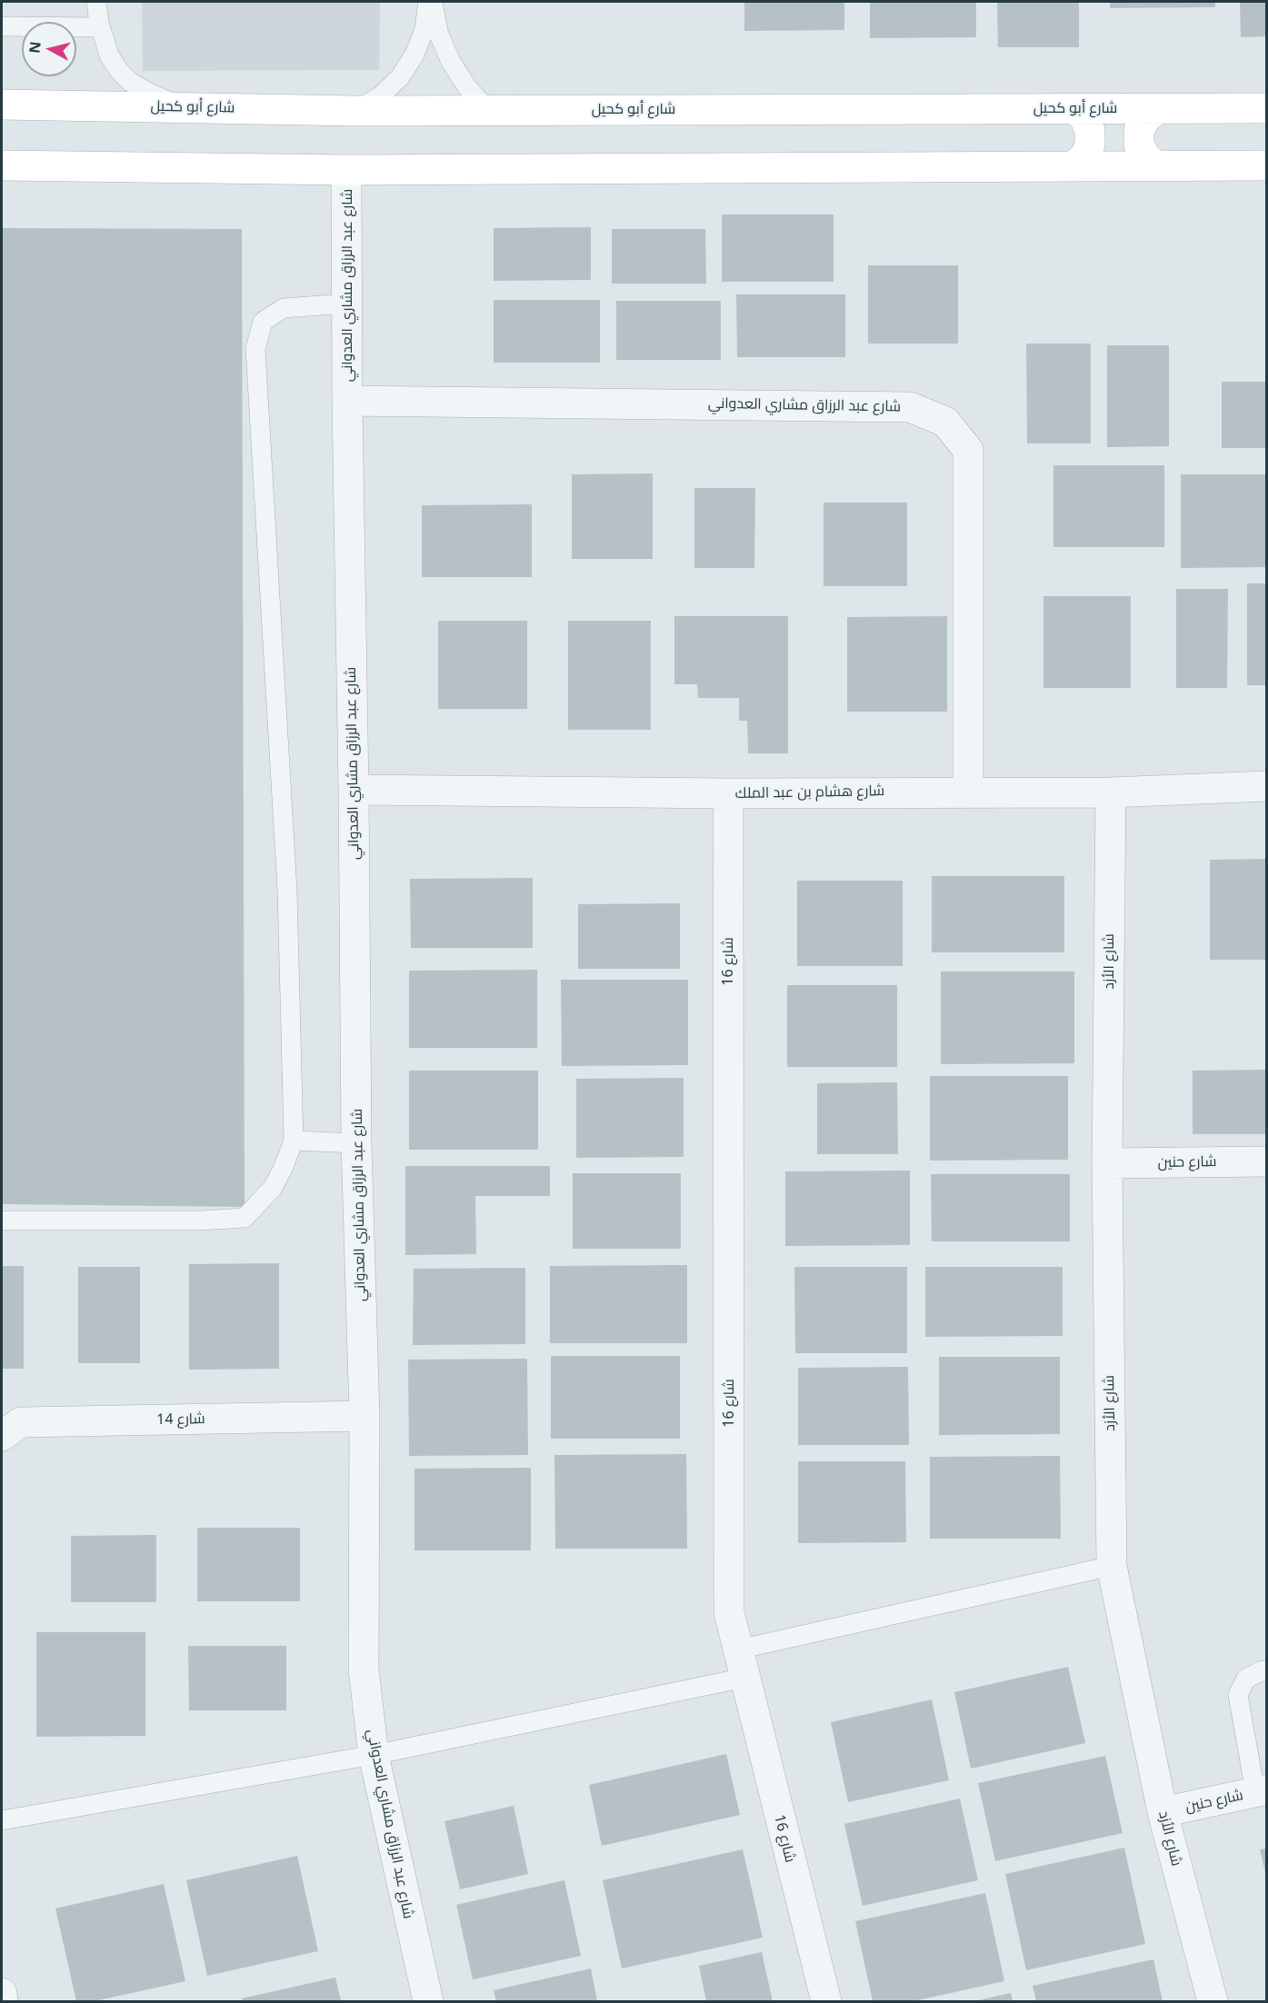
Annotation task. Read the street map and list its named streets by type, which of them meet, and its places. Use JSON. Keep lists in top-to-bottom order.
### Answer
{
  "streets": {
    "street": [
      "شارع أبو كحيل",
      "شارع عبد الرزاق مشاري العدواني",
      "شارع هشام بن عبد الملك",
      "شارع 16",
      "شارع الأزد",
      "شارع حنين",
      "شارع 14"
    ]
  },
  "crossings": [
    ["شارع عبد الرزاق مشاري العدواني", "شارع هشام بن عبد الملك"],
    ["شارع عبد الرزاق مشاري العدواني", "شارع 14"],
    ["شارع هشام بن عبد الملك", "شارع 16"],
    ["شارع هشام بن عبد الملك", "شارع الأزد"],
    ["شارع الأزد", "شارع حنين"]
  ],
  "north": "left"
}
